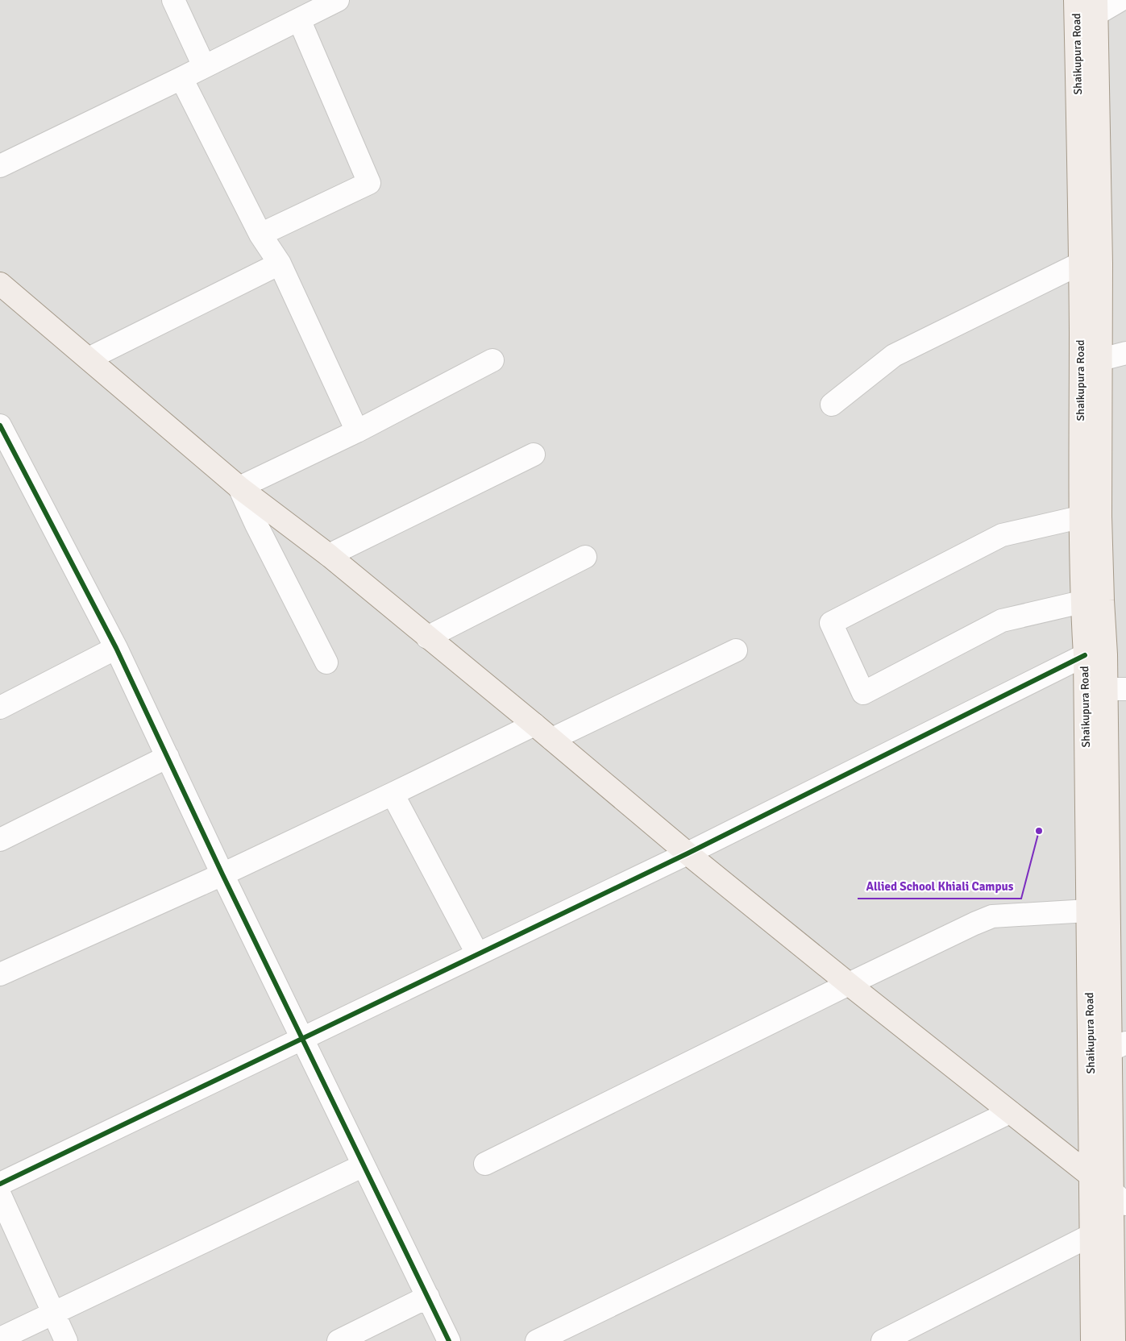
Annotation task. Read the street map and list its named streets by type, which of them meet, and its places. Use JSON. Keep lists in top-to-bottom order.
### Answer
{
  "streets": {
    "main road": ["Shaikupura Road"]
  },
  "places": ["Allied School Khiali Campus"]
}
